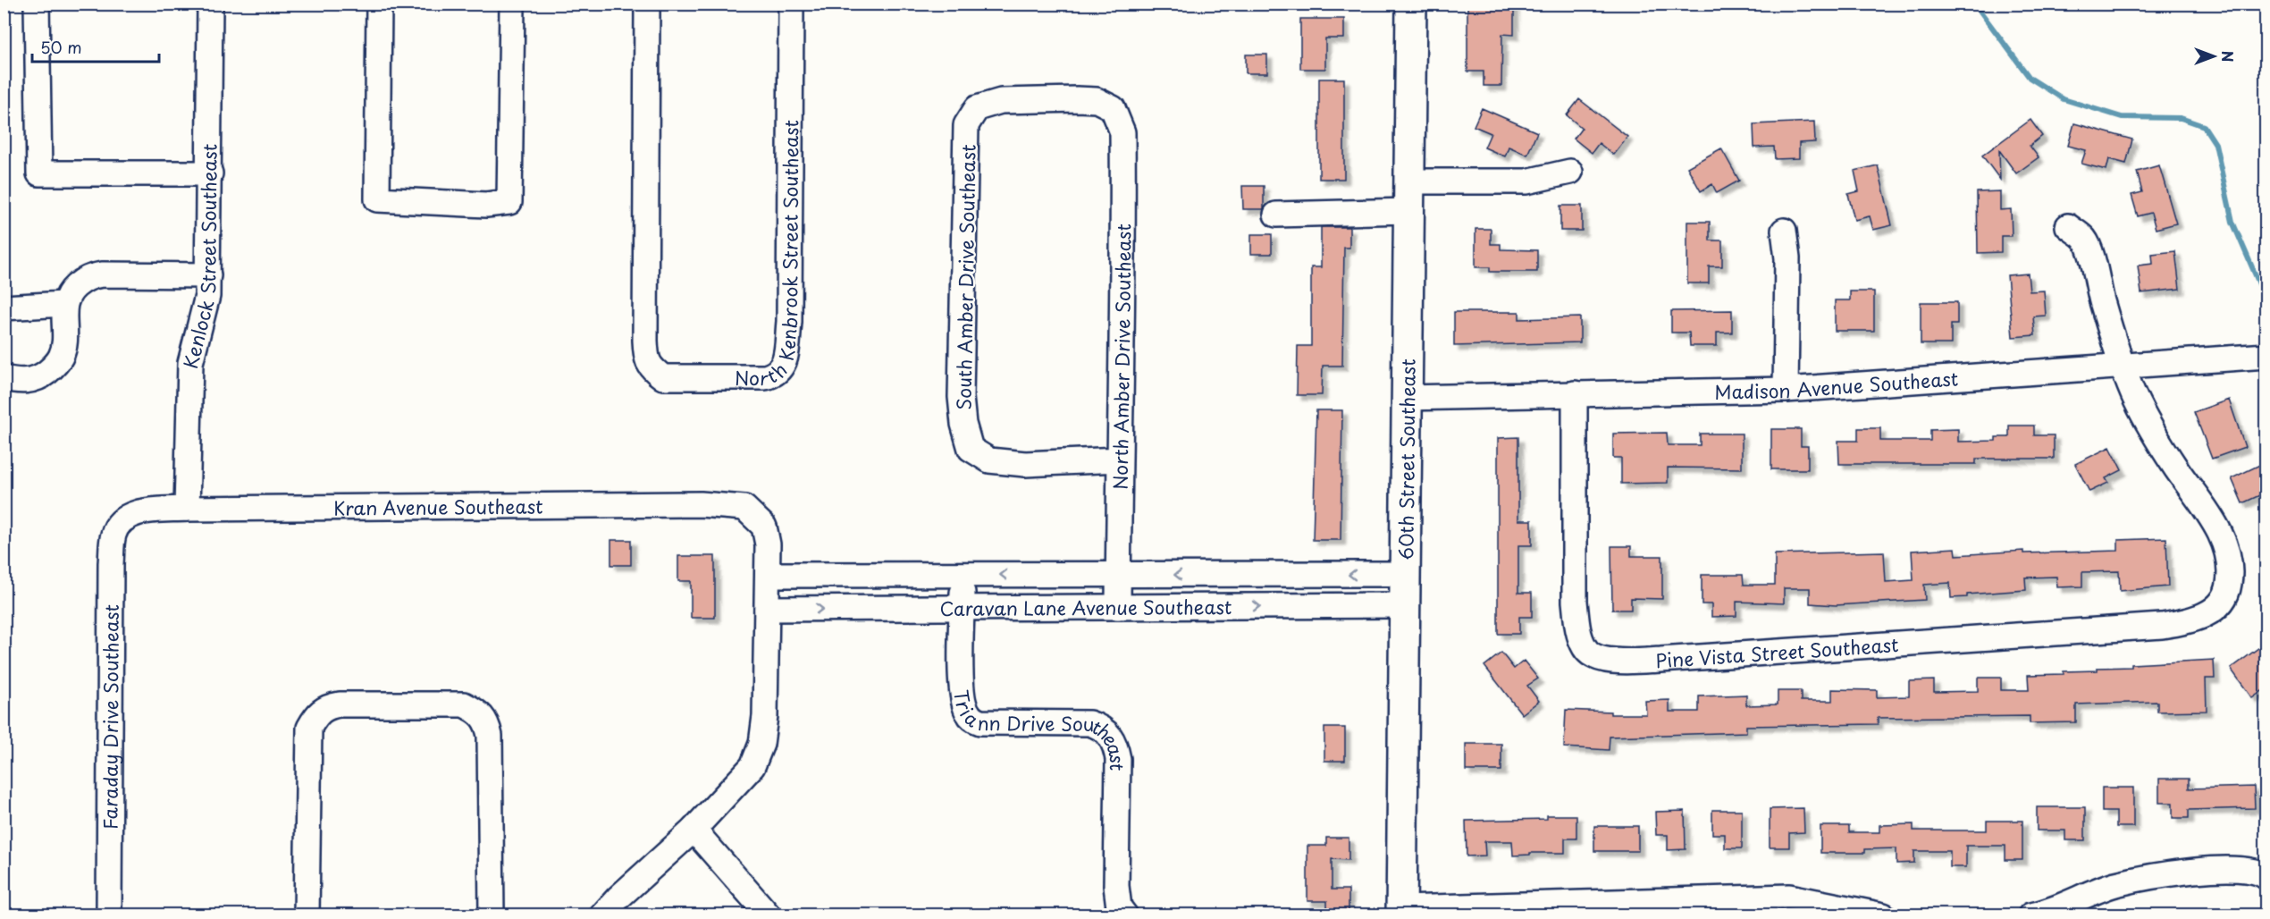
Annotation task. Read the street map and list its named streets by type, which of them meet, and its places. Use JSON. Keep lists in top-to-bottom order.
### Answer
{
  "streets": {
    "main road": ["60th Street Southeast"],
    "street": [
      "North Kenbrook Street Southeast",
      "Kenlock Street Southeast",
      "South Amber Drive Southeast",
      "North Amber Drive Southeast",
      "Madison Avenue Southeast",
      "Kran Avenue Southeast",
      "Caravan Lane Avenue Southeast",
      "Pine Vista Street Southeast",
      "Faraday Drive Southeast",
      "Triann Drive Southeast"
    ]
  },
  "crossings": [
    ["Kenlock Street Southeast", "Kran Avenue Southeast"],
    ["South Amber Drive Southeast", "North Amber Drive Southeast"],
    ["North Amber Drive Southeast", "Caravan Lane Avenue Southeast"],
    ["Madison Avenue Southeast", "60th Street Southeast"],
    ["Madison Avenue Southeast", "Pine Vista Street Southeast"],
    ["60th Street Southeast", "Caravan Lane Avenue Southeast"],
    ["Kran Avenue Southeast", "Caravan Lane Avenue Southeast"],
    ["Kran Avenue Southeast", "Faraday Drive Southeast"],
    ["Caravan Lane Avenue Southeast", "Triann Drive Southeast"]
  ],
  "scale_bar": "50 m",
  "north": "right"
}
